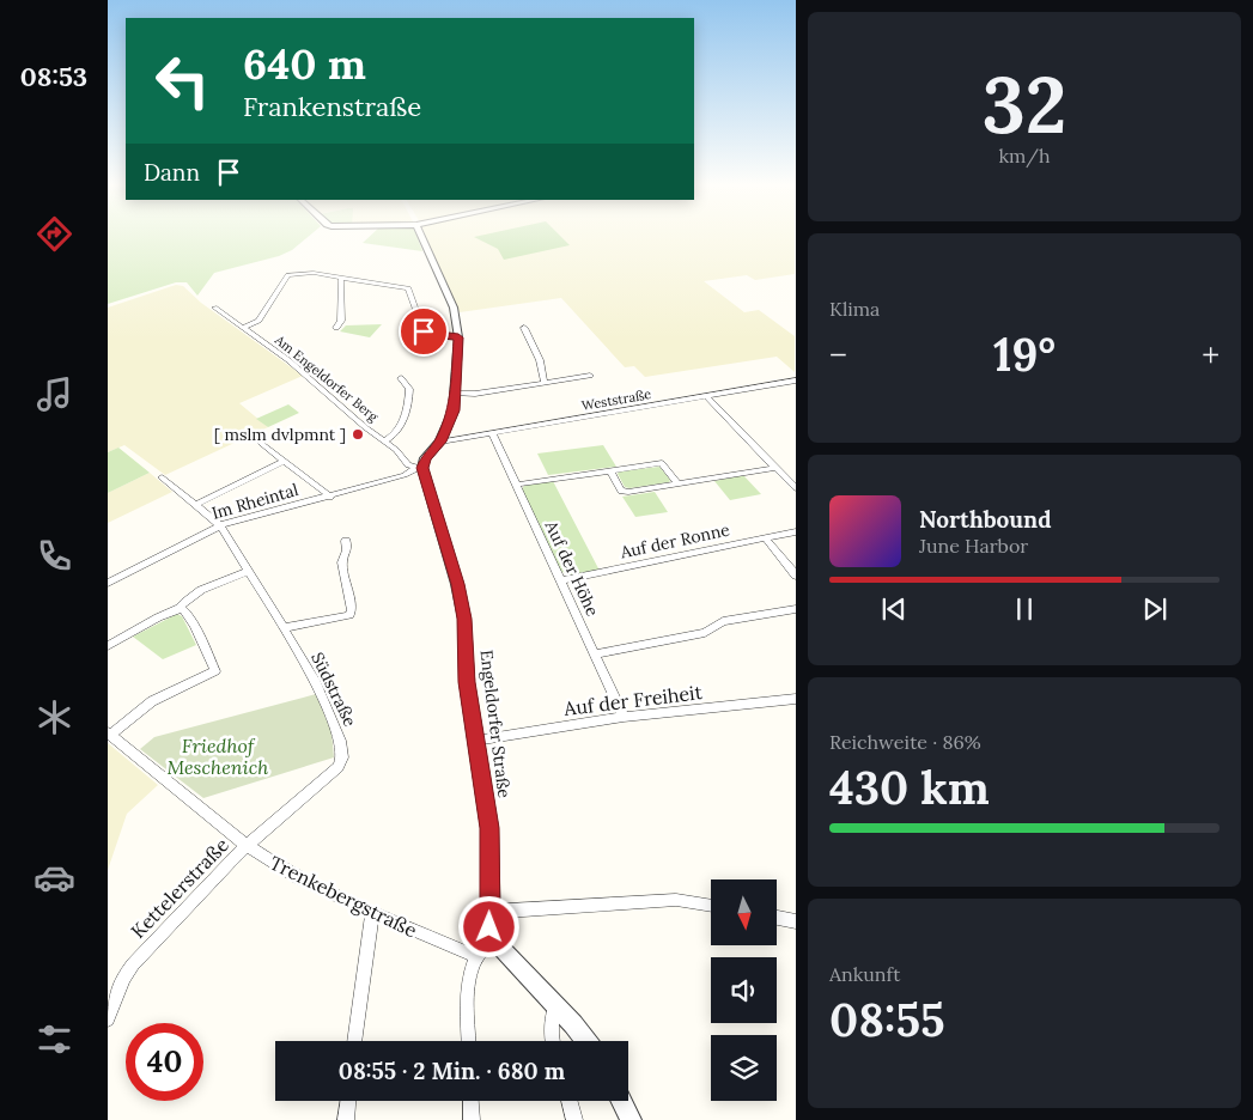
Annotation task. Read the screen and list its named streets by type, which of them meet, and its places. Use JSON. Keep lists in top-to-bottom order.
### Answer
{
  "streets": {
    "street": [
      "Am Engeldorfer Berg",
      "Weststraße",
      "Im Rheintal",
      "Auf der Ronne",
      "Auf der Höhe",
      "Südstraße",
      "Auf der Freiheit",
      "Engeldorfer Straße",
      "Kettelerstraße",
      "Trenkebergstraße"
    ]
  },
  "crossings": [
    ["Am Engeldorfer Berg", "Im Rheintal"],
    ["Am Engeldorfer Berg", "Engeldorfer Straße"],
    ["Weststraße", "Auf der Höhe"],
    ["Im Rheintal", "Südstraße"],
    ["Im Rheintal", "Engeldorfer Straße"],
    ["Auf der Ronne", "Auf der Höhe"],
    ["Auf der Höhe", "Auf der Freiheit"],
    ["Südstraße", "Kettelerstraße"],
    ["Südstraße", "Trenkebergstraße"],
    ["Auf der Freiheit", "Engeldorfer Straße"],
    ["Kettelerstraße", "Trenkebergstraße"]
  ],
  "parks": ["Friedhof Meschenich"],
  "places": ["[ mslm dvlpmnt ]"],
  "north": "bottom",
  "page": {
    "tabs": "08:53",
    "tile": [
      ["32", "km/h"],
      "Klima",
      ["Reichweite · 86%", "430 km"],
      ["Ankunft", "08:55"]
    ],
    "turn": ["640 m", "Frankenstraße"],
    "then": "Dann",
    "heat": ["−", "19°", "+"],
    "song": ["Northbound", "June Harbor"],
    "limit": "40",
    "trip": "08:55 · 2 Min. · 680 m"
  }
}
